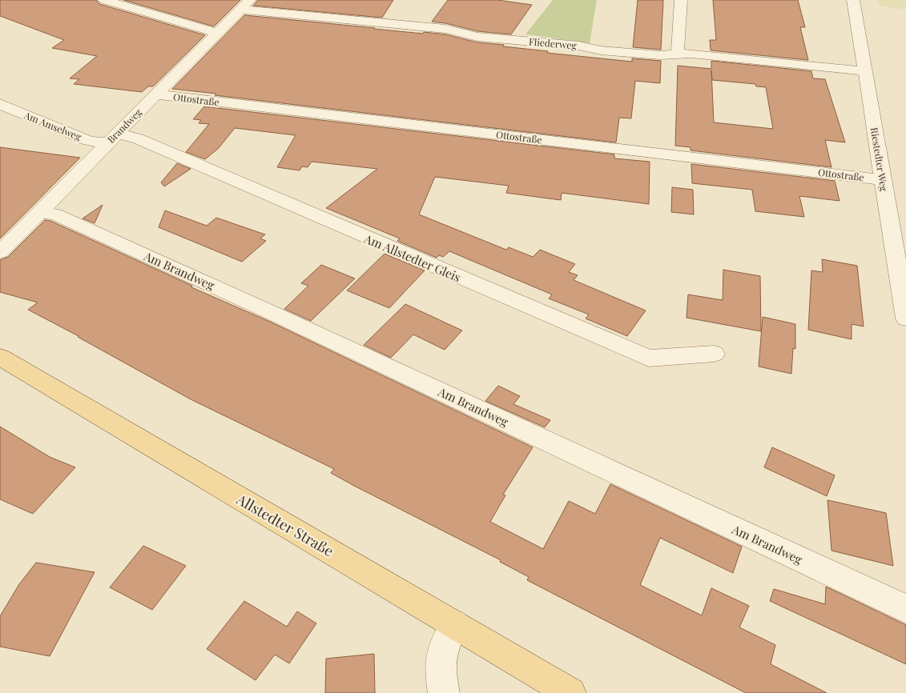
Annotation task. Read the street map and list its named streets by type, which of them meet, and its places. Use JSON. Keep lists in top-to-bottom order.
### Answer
{
  "streets": {
    "main road": ["Allstedter Straße"],
    "street": [
      "Fliederweg",
      "Ottostraße",
      "Am Amselweg",
      "Brandweg",
      "Riestedter Weg",
      "Am Allstedter Gleis",
      "Am Brandweg"
    ]
  },
  "crossings": [
    ["Fliederweg", "Brandweg"],
    ["Fliederweg", "Riestedter Weg"],
    ["Ottostraße", "Brandweg"],
    ["Ottostraße", "Riestedter Weg"],
    ["Am Amselweg", "Brandweg"],
    ["Am Amselweg", "Am Allstedter Gleis"],
    ["Brandweg", "Am Allstedter Gleis"],
    ["Brandweg", "Am Brandweg"]
  ]
}
